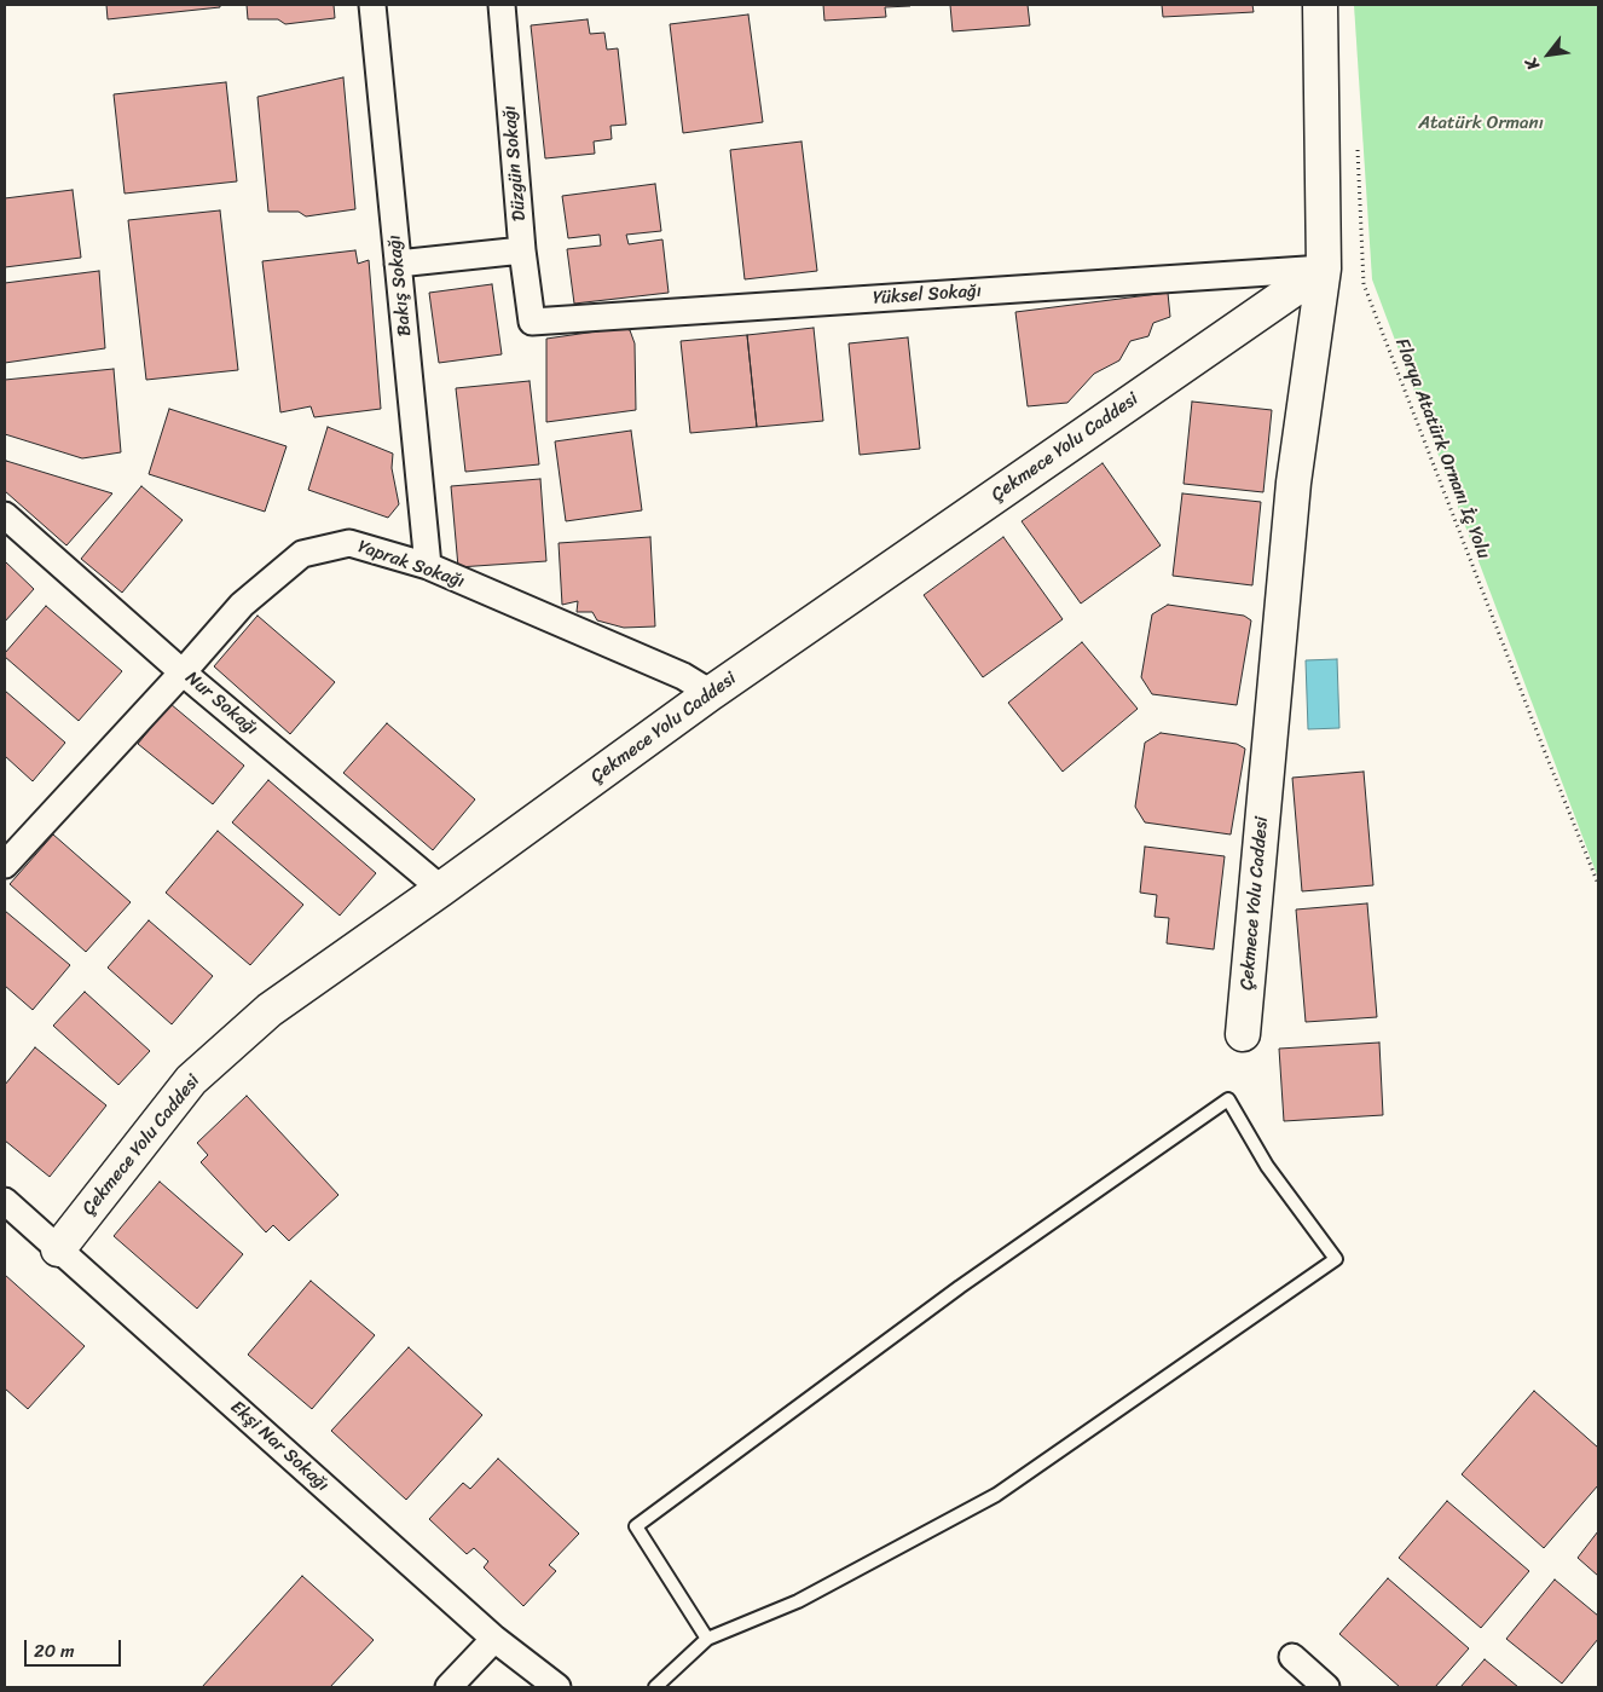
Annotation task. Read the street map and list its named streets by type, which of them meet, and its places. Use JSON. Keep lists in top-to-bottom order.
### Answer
{
  "streets": {
    "main road": ["Çekmece Yolu Caddesi"],
    "street": [
      "Düzgün Sokağı",
      "Bakış Sokağı",
      "Yüksel Sokağı",
      "Yaprak Sokağı",
      "Nur Sokağı",
      "Ekşi Nar Sokağı"
    ],
    "path": ["Florya Atatürk Ornanı İç Yolu"]
  },
  "crossings": [
    ["Düzgün Sokağı", "Yüksel Sokağı"],
    ["Bakış Sokağı", "Yaprak Sokağı"],
    ["Yüksel Sokağı", "Çekmece Yolu Caddesi"],
    ["Çekmece Yolu Caddesi", "Yaprak Sokağı"],
    ["Çekmece Yolu Caddesi", "Nur Sokağı"],
    ["Çekmece Yolu Caddesi", "Ekşi Nar Sokağı"],
    ["Yaprak Sokağı", "Nur Sokağı"]
  ],
  "parks": ["Atatürk Ormanı"],
  "scale_bar": "20 m",
  "north": "bottom left"
}
